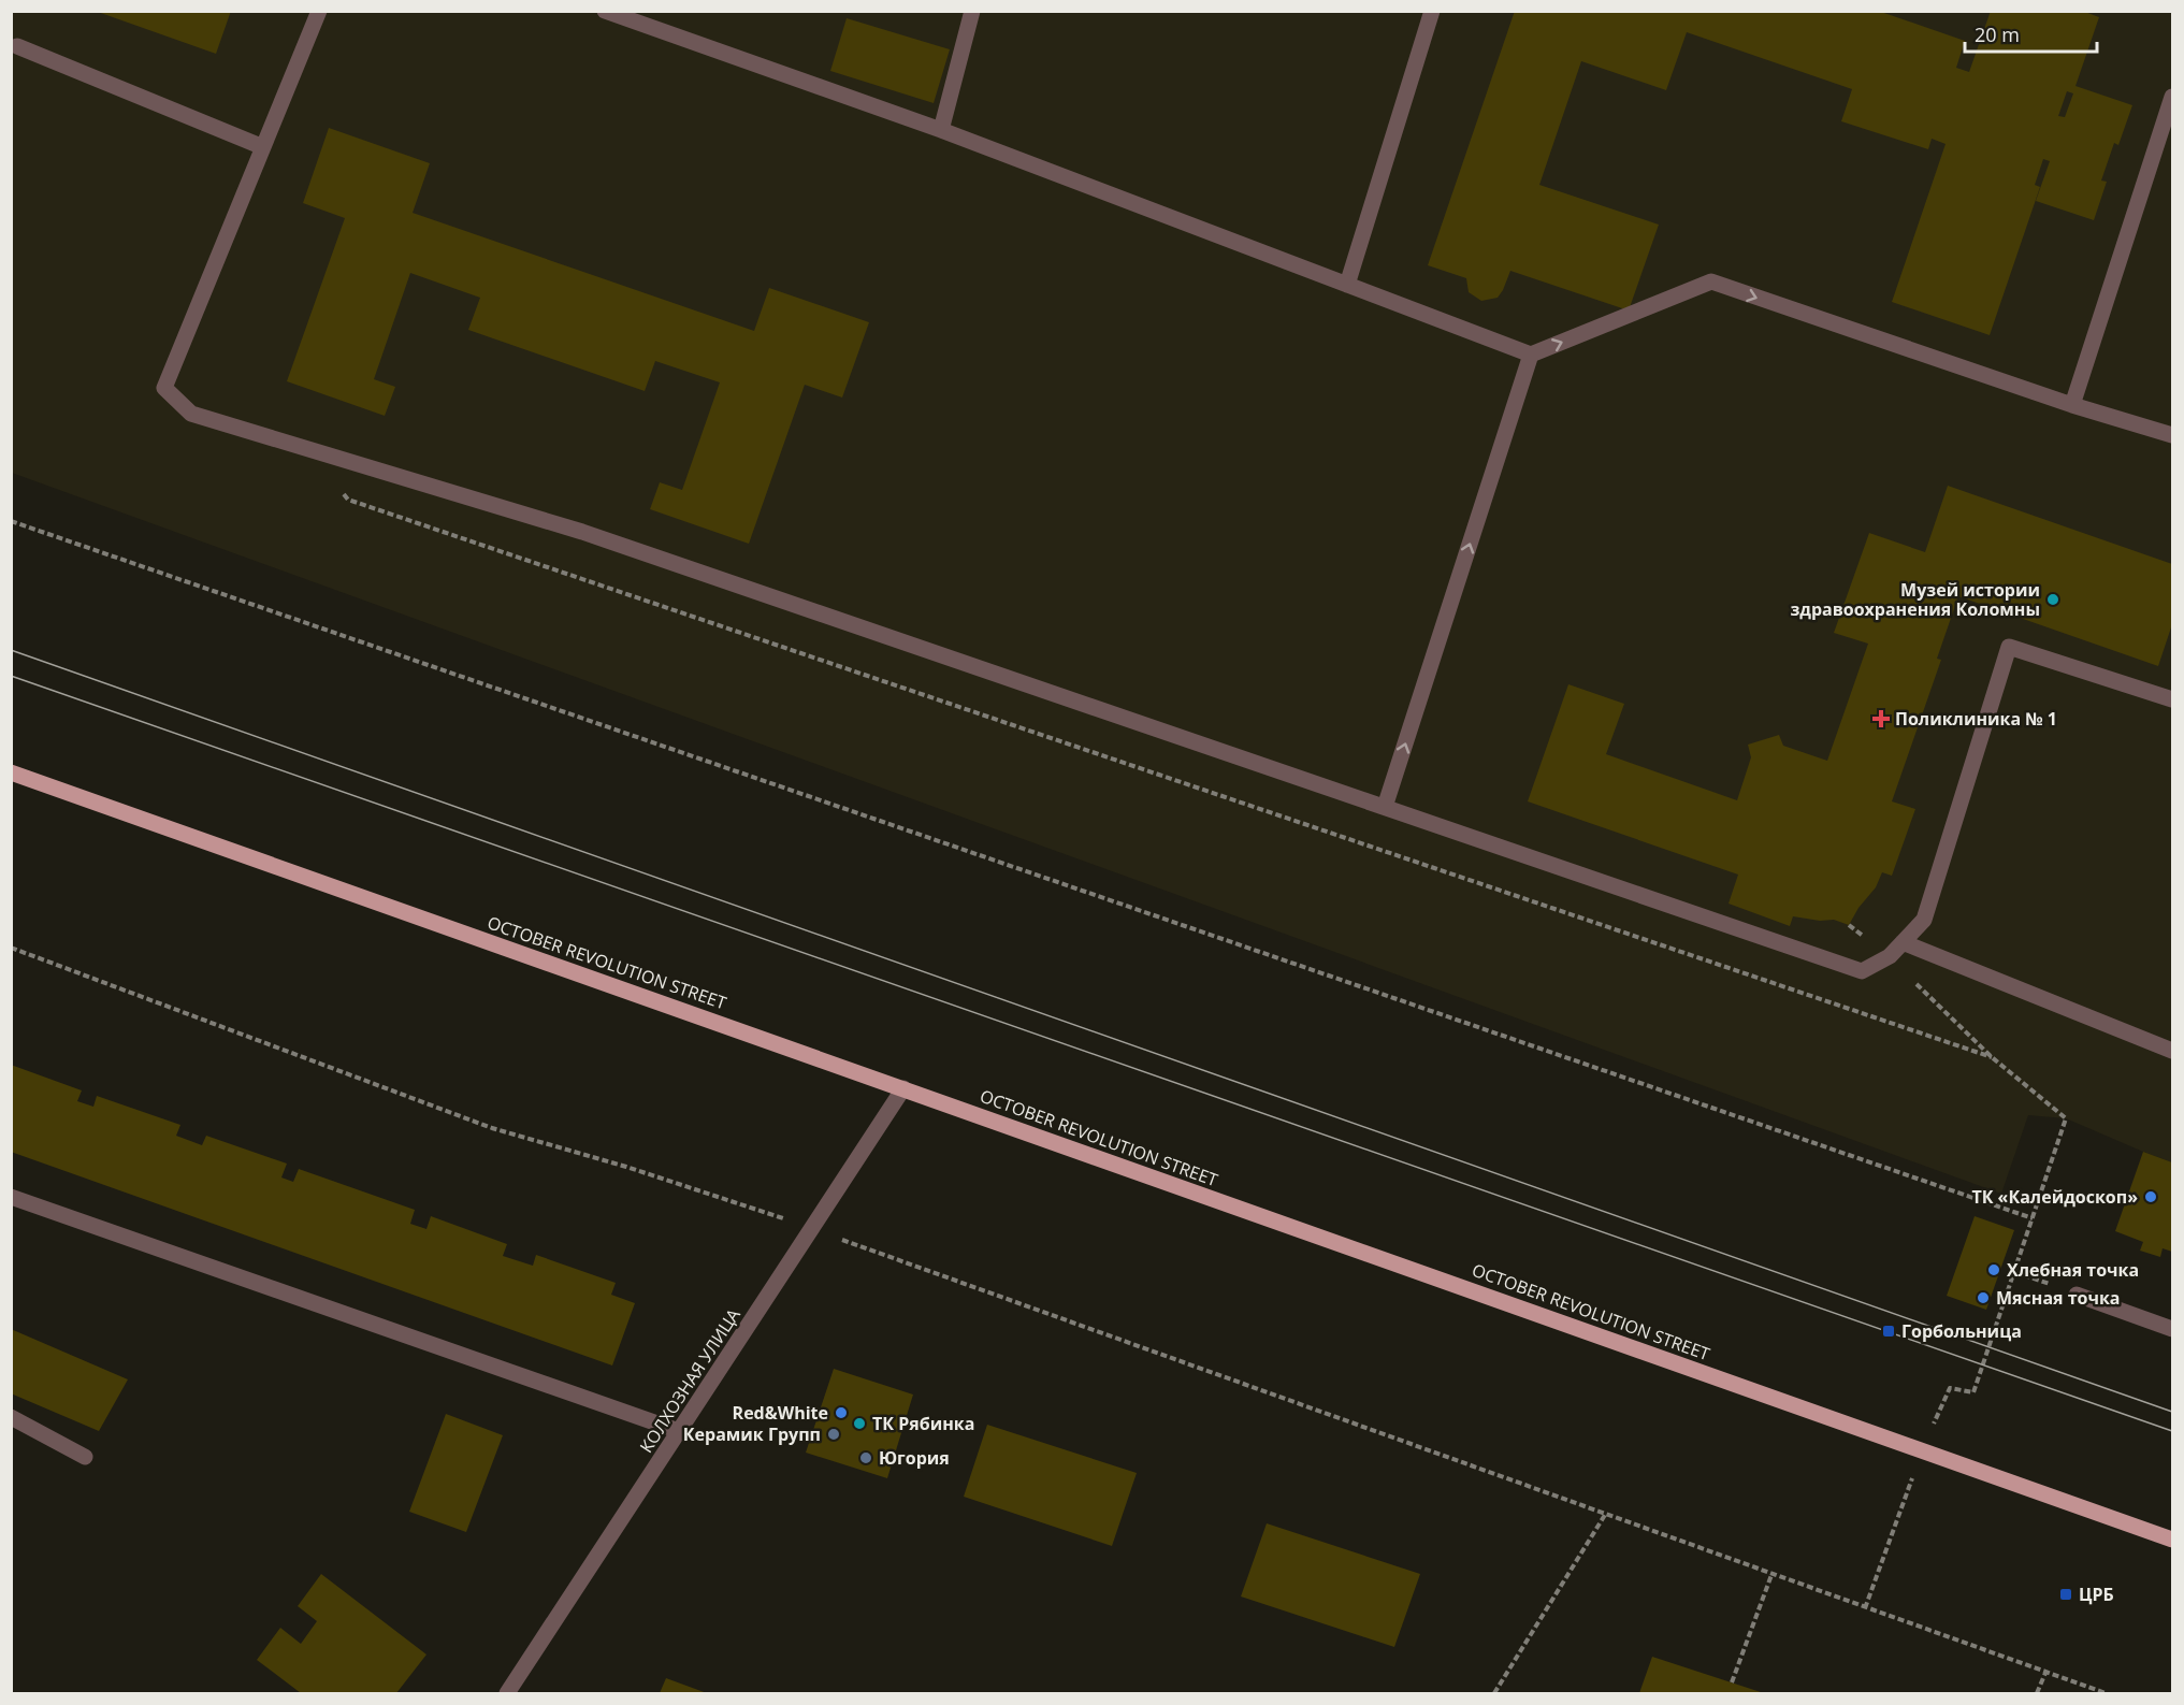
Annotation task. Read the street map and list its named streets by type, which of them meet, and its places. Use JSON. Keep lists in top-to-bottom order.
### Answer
{
  "streets": {
    "main road": ["OCTOBER REVOLUTION STREET"],
    "street": ["КОЛХОЗНАЯ УЛИЦА"]
  },
  "crossings": [
    ["OCTOBER REVOLUTION STREET", "КОЛХОЗНАЯ УЛИЦА"]
  ],
  "places": {
    "other": [
      "Музей истории здравоохранения Коломны",
      "ТК «Калейдоскоп»",
      "Хлебная точка",
      "Мясная точка",
      "Red&White",
      "ТК Рябинка",
      "Керамик Групп",
      "Югория"
    ],
    "health": ["Поликлиника № 1"],
    "transit": ["Горбольница", "ЦРБ"]
  },
  "scale_bar": "20 m"
}
